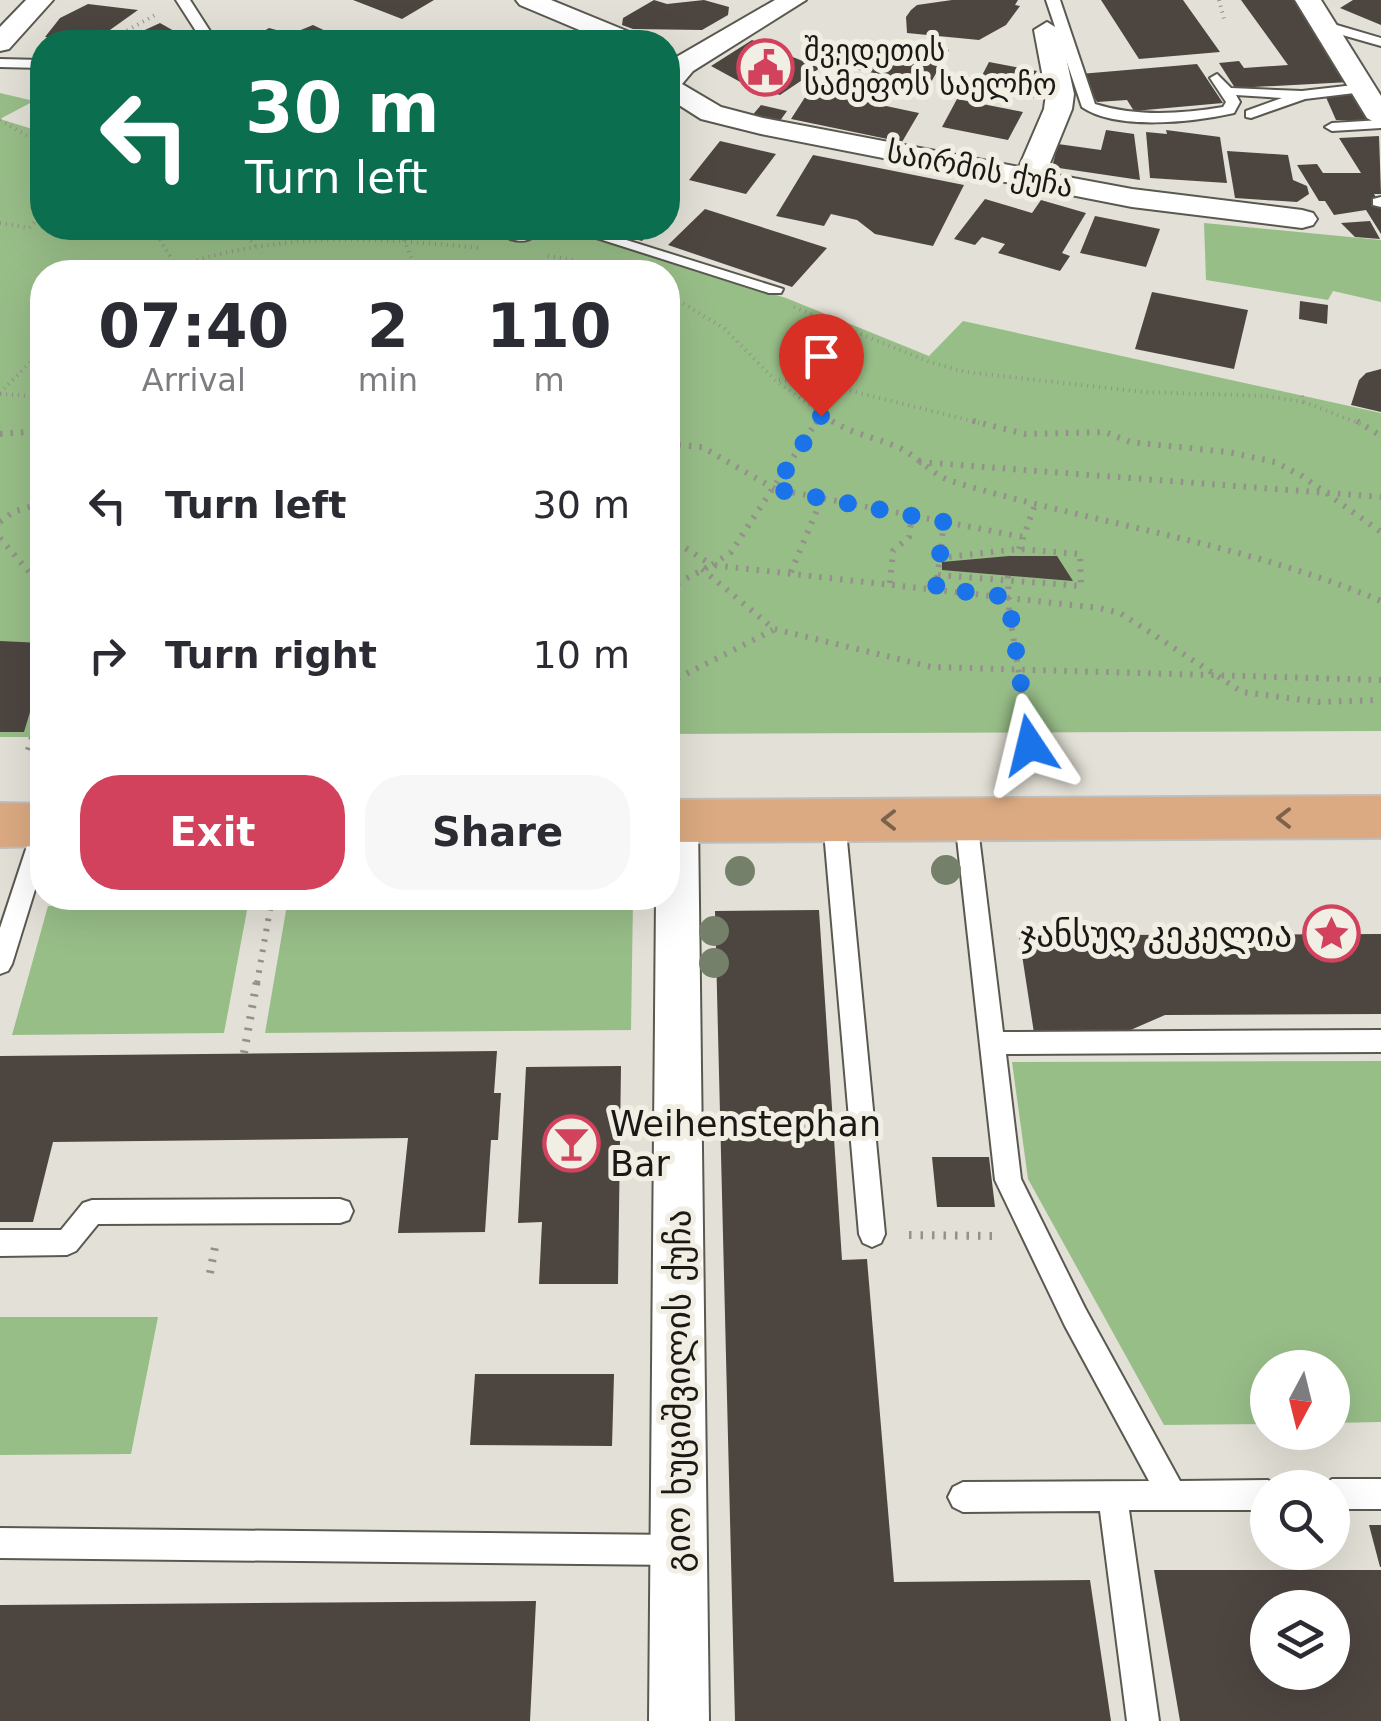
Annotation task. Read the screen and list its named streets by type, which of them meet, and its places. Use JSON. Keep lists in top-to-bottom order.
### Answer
{
  "streets": {
    "street": ["საირმის ქუჩა", "გიო ხუციშვილის ქუჩა"]
  },
  "places": {
    "public building": ["შვედეთის სამეფოს საელჩო"],
    "place": ["ჯანსუღ კეკელია"],
    "bar": ["Weihenstephan Bar"]
  },
  "north": "bottom",
  "page": {
    "turn": ["30 m", "Turn left"],
    "eta": [
      "07:40",
      "Arrival",
      "2",
      "min",
      "110",
      "m"
    ],
    "list": [
      {
        "name": "Turn left",
        "value": "30 m"
      },
      {
        "name": "Turn right",
        "value": "10 m"
      }
    ],
    "buttons": ["Exit", "Share"]
  }
}
